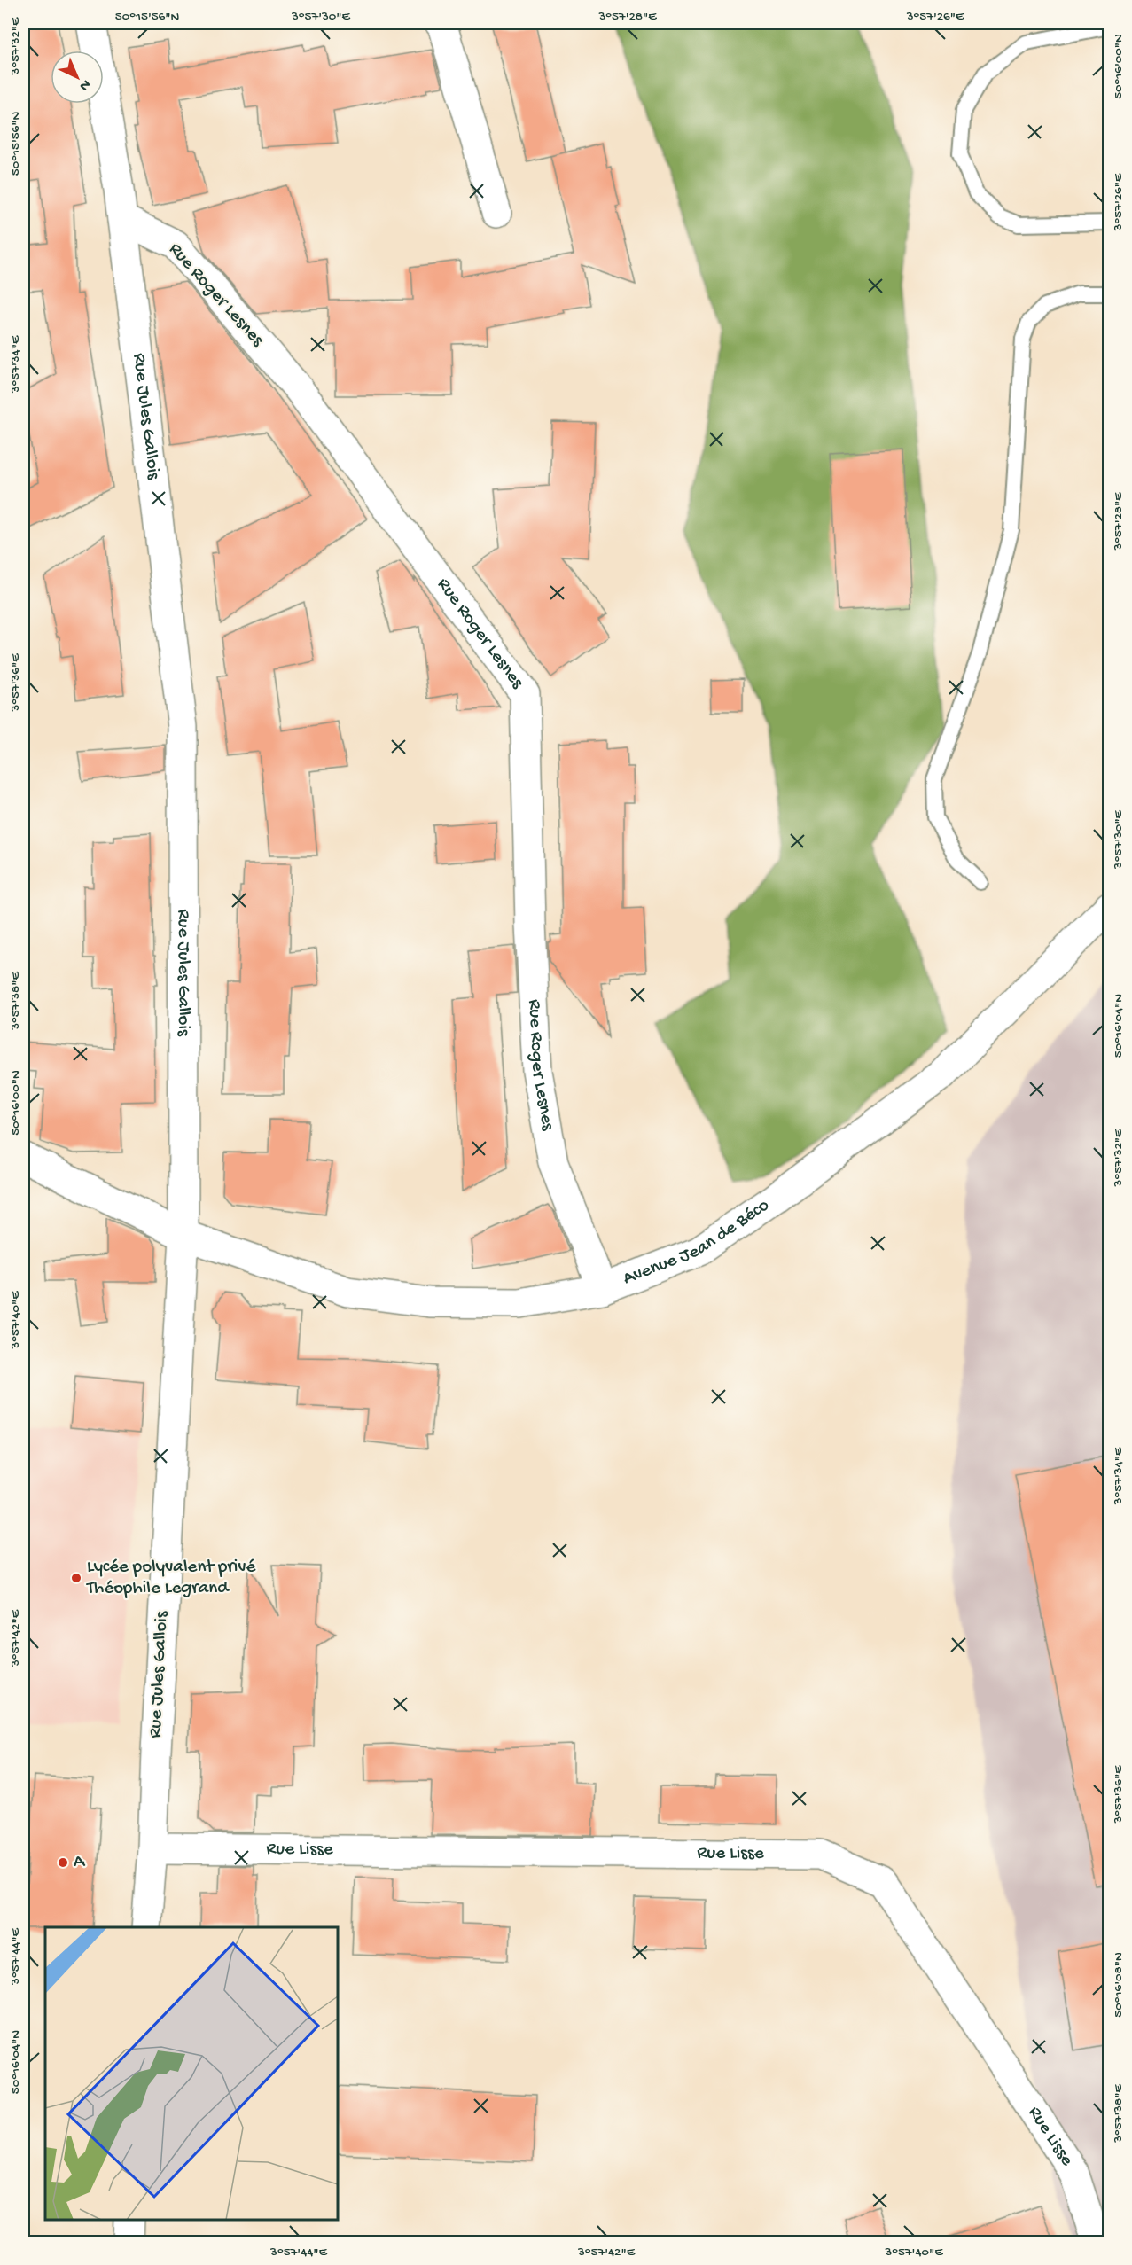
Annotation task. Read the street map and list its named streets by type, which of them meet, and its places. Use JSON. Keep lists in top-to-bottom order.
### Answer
{
  "streets": {
    "street": [
      "Rue Roger Lesnes",
      "Rue Jules Gallois",
      "Avenue Jean de Béco",
      "Rue Lisse"
    ]
  },
  "crossings": [
    ["Rue Roger Lesnes", "Rue Jules Gallois"],
    ["Rue Roger Lesnes", "Avenue Jean de Béco"],
    ["Rue Jules Gallois", "Avenue Jean de Béco"],
    ["Rue Jules Gallois", "Rue Lisse"]
  ],
  "places": ["Lycée polyvalent privé Théophile Legrand", "A"],
  "north": "bottom right",
  "coordinates": [
    "50°15'56\"N",
    "3°57'30\"E",
    "3°57'28\"E",
    "3°57'26\"E",
    "3°57'32\"E",
    "50°16'00\"N",
    "3°57'34\"E",
    "3°57'36\"E",
    "3°57'38\"E",
    "50°16'04\"N",
    "3°57'40\"E",
    "3°57'42\"E",
    "3°57'44\"E",
    "50°16'08\"N"
  ]
}
